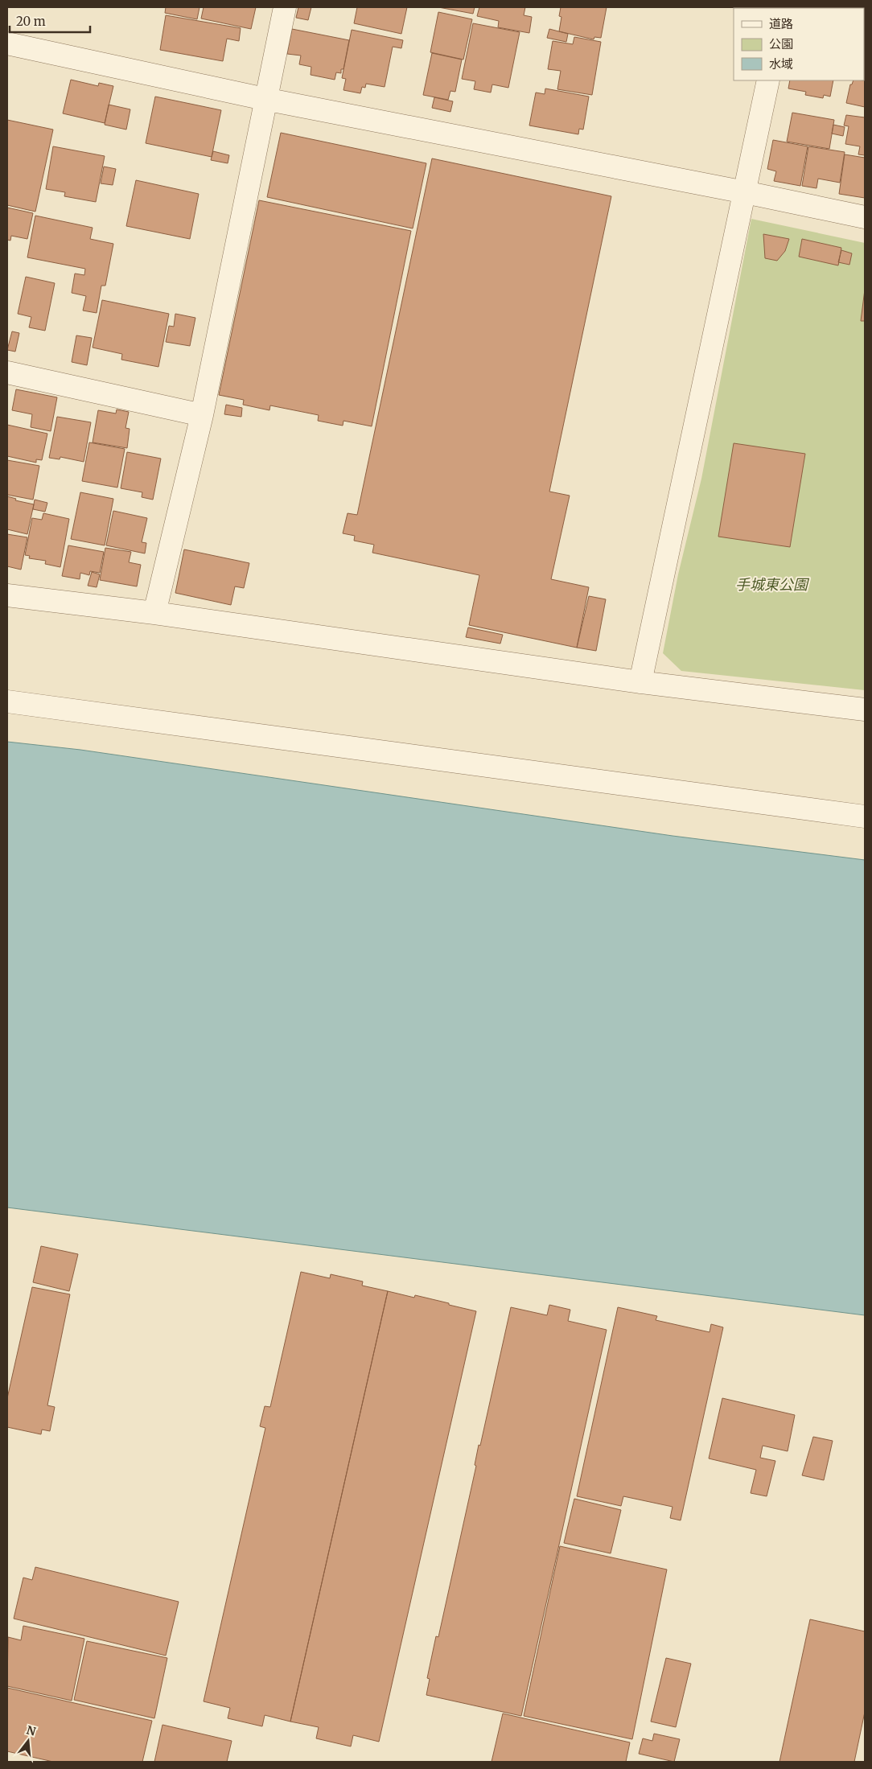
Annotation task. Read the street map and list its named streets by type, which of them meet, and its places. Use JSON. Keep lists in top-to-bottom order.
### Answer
{
  "parks": ["手城東公園"],
  "legend": ["道路", "公園", "水域"],
  "scale_bar": "20 m",
  "north": "top"
}
